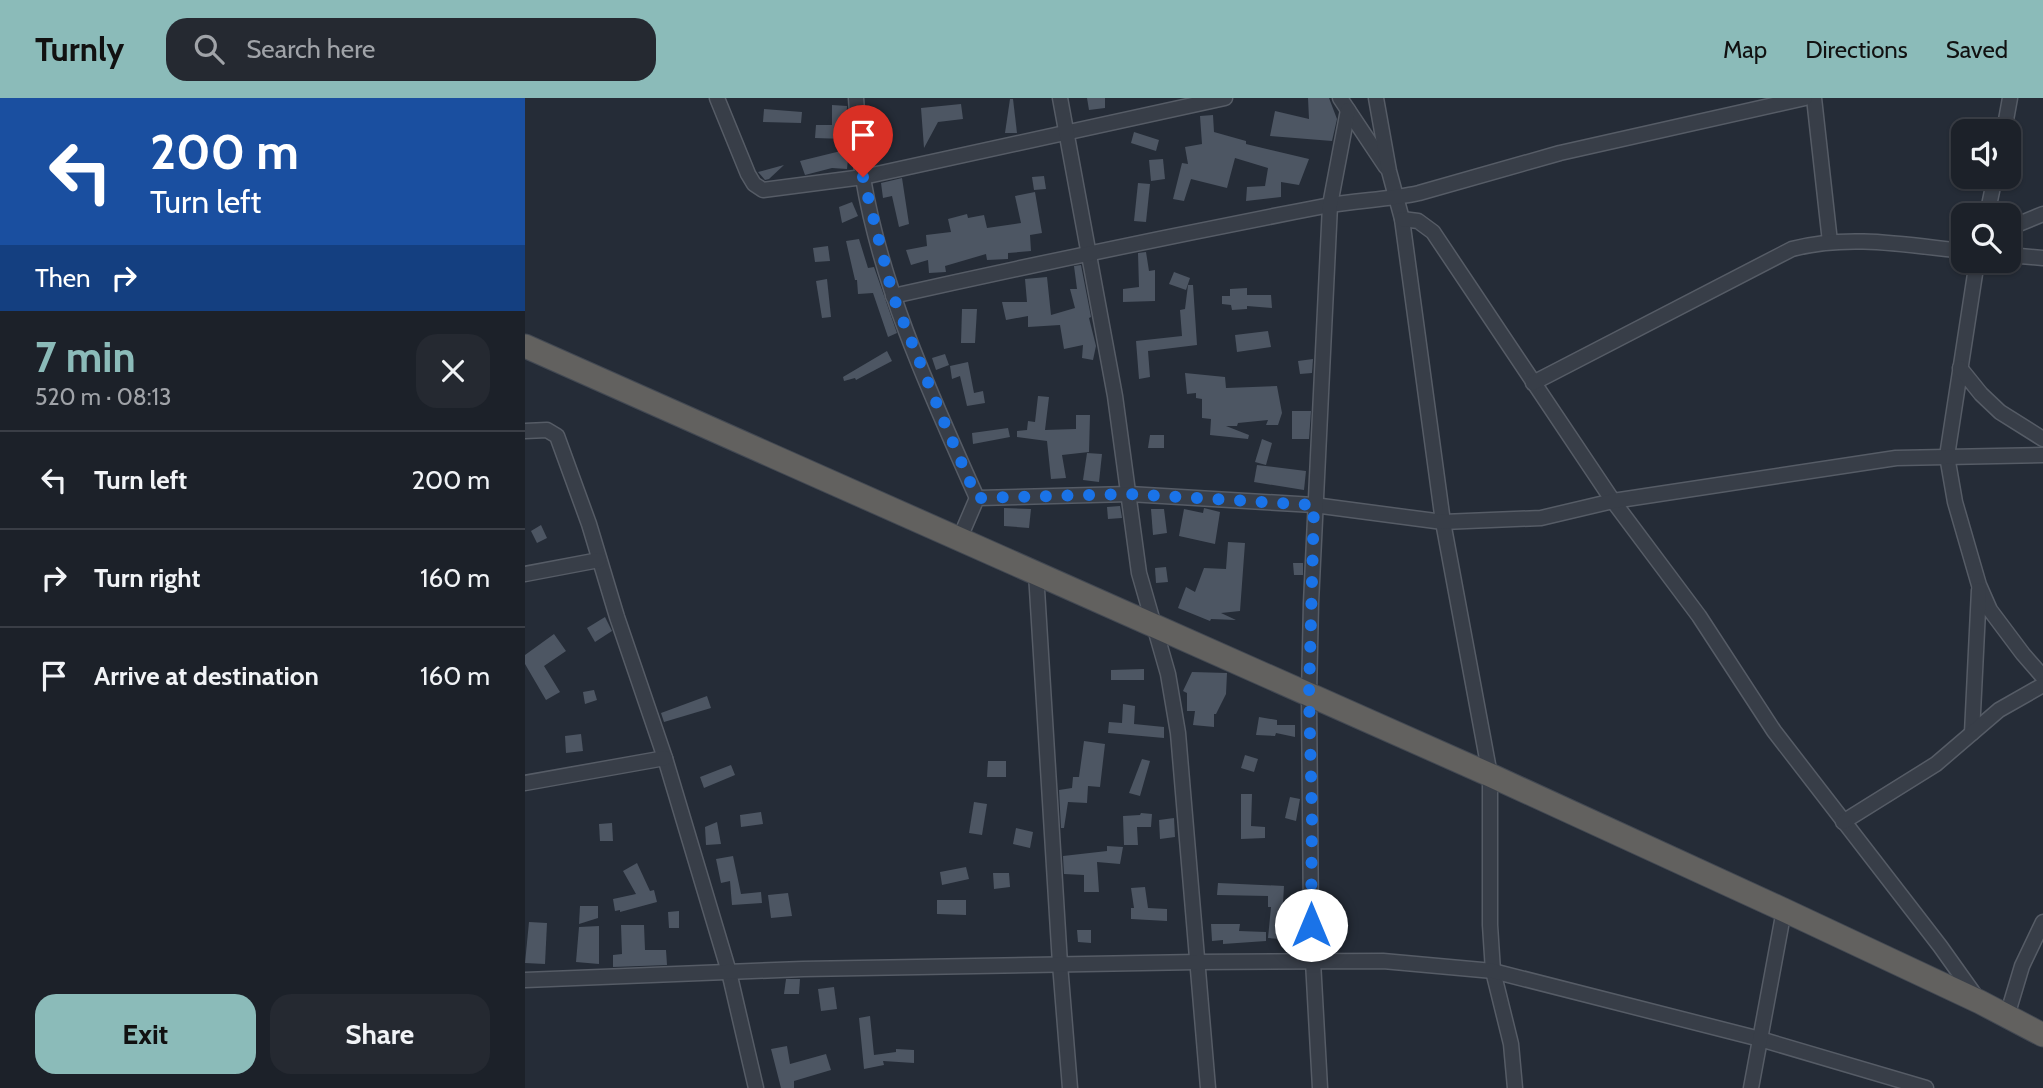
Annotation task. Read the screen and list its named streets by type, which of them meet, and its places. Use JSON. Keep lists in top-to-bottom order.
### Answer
{
  "page": {
    "header": "Turnly",
    "search": "Search here",
    "nav": ["Map", "Directions", "Saved"],
    "turn": ["200 m", "Turn left"],
    "then": "Then",
    "heading": ["7 min", "520 m · 08:13"],
    "list": [
      {
        "name": "Turn left",
        "value": "200 m"
      },
      {
        "name": "Turn right",
        "value": "160 m"
      },
      {
        "name": "Arrive at destination",
        "value": "160 m"
      }
    ],
    "buttons": ["Exit", "Share"]
  }
}
